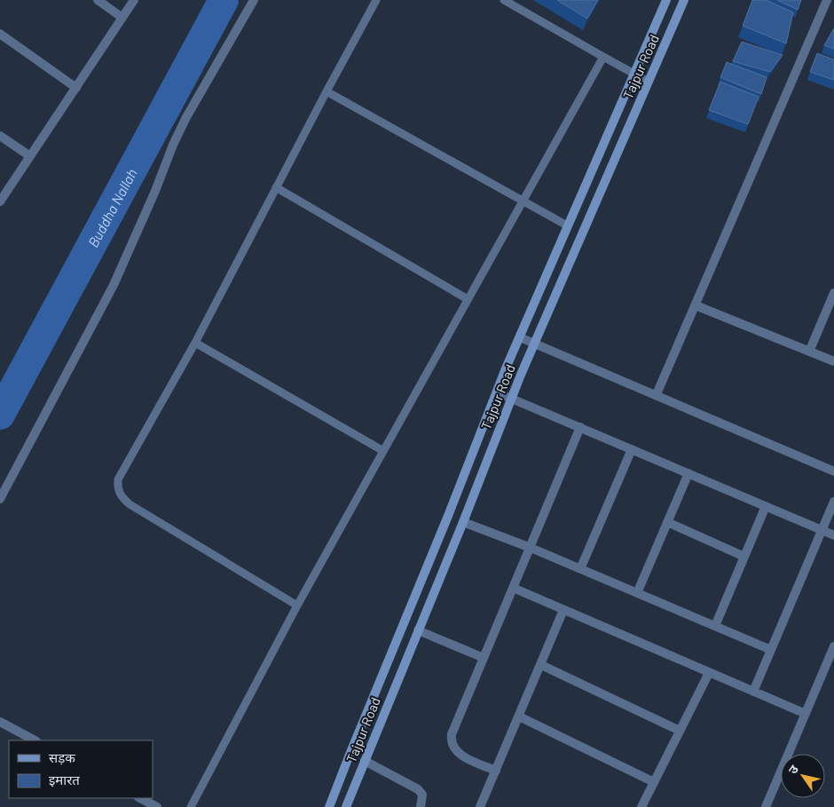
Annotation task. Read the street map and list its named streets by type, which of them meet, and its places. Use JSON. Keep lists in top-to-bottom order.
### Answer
{
  "streets": {
    "main road": ["Tajpur Road"]
  },
  "water": ["Buddha Nallah"],
  "legend": ["सड़क", "इमारत"],
  "north": "top left"
}
